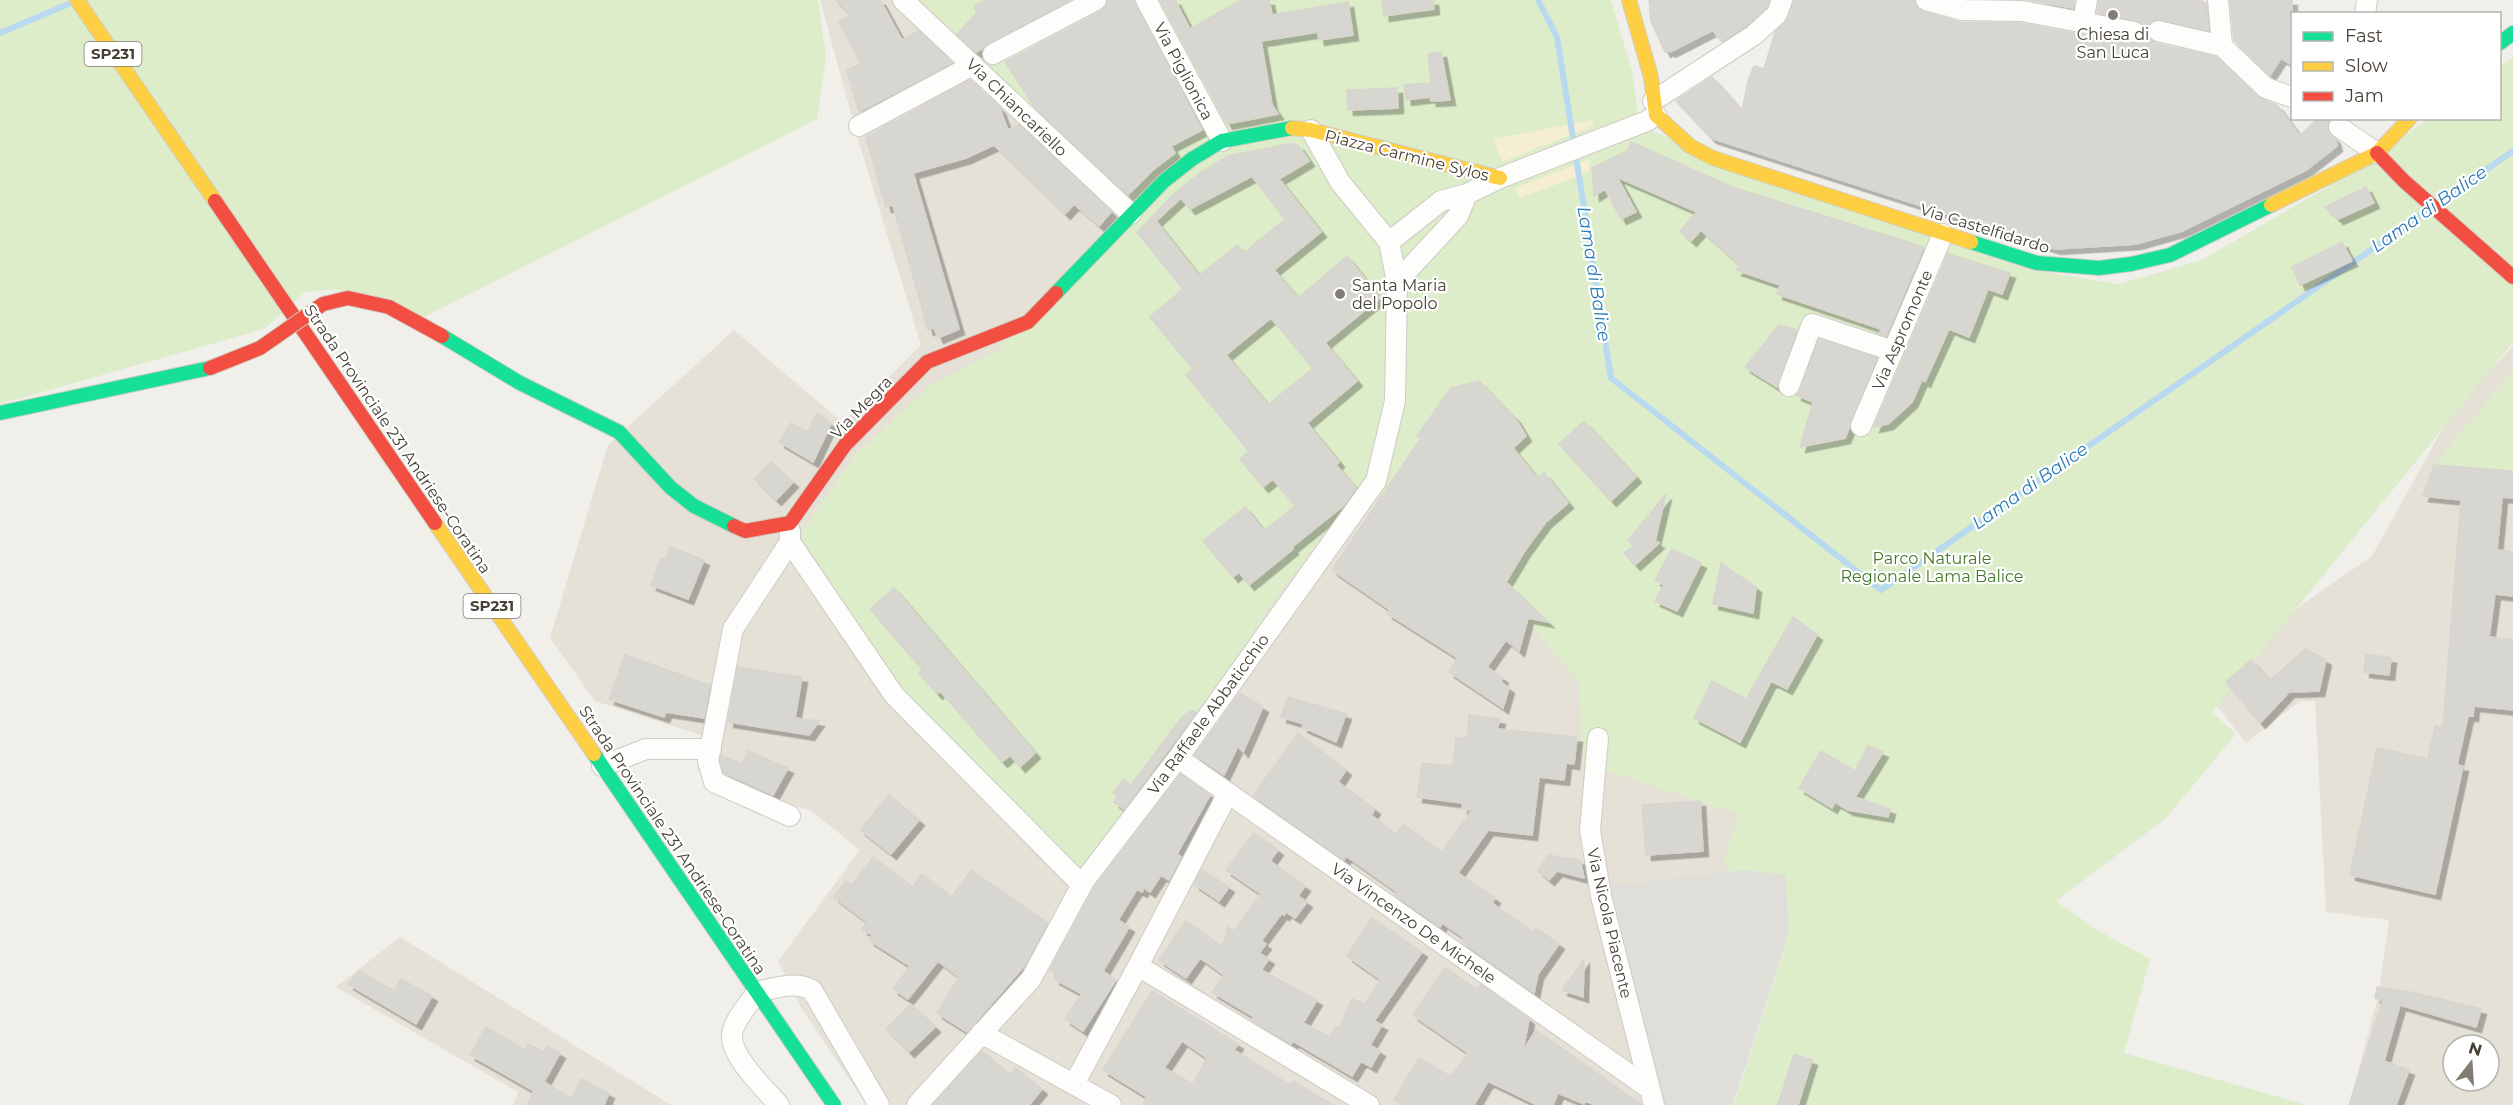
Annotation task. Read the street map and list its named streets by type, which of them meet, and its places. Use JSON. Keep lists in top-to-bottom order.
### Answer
{
  "streets": {
    "street": [
      "SP231",
      "Via Piglionica",
      "Via Chiancariello",
      "Piazza Carmine Sylos",
      "Via Castelfidardo",
      "Via Aspromonte",
      "Via Megra",
      "Strada Provinciale 231 Andriese-Coratina",
      "Via Raffaele Abbaticchio",
      "Via Vincenzo De Michele",
      "Via Nicola Piacente"
    ]
  },
  "crossings": [
    ["Via Piglionica", "Via Megra"],
    ["Via Chiancariello", "Via Megra"],
    ["Piazza Carmine Sylos", "Via Megra"],
    ["Piazza Carmine Sylos", "Via Raffaele Abbaticchio"],
    ["Via Castelfidardo", "Via Aspromonte"],
    ["Via Raffaele Abbaticchio", "Via Vincenzo De Michele"],
    ["Via Vincenzo De Michele", "Via Nicola Piacente"]
  ],
  "water": ["Lama di Balice"],
  "parks": ["Parco Naturale Regionale Lama Balice"],
  "places": ["Chiesa di San Luca", "Santa Maria del Popolo"],
  "legend": ["Fast", "Slow", "Jam"],
  "north": "top"
}
